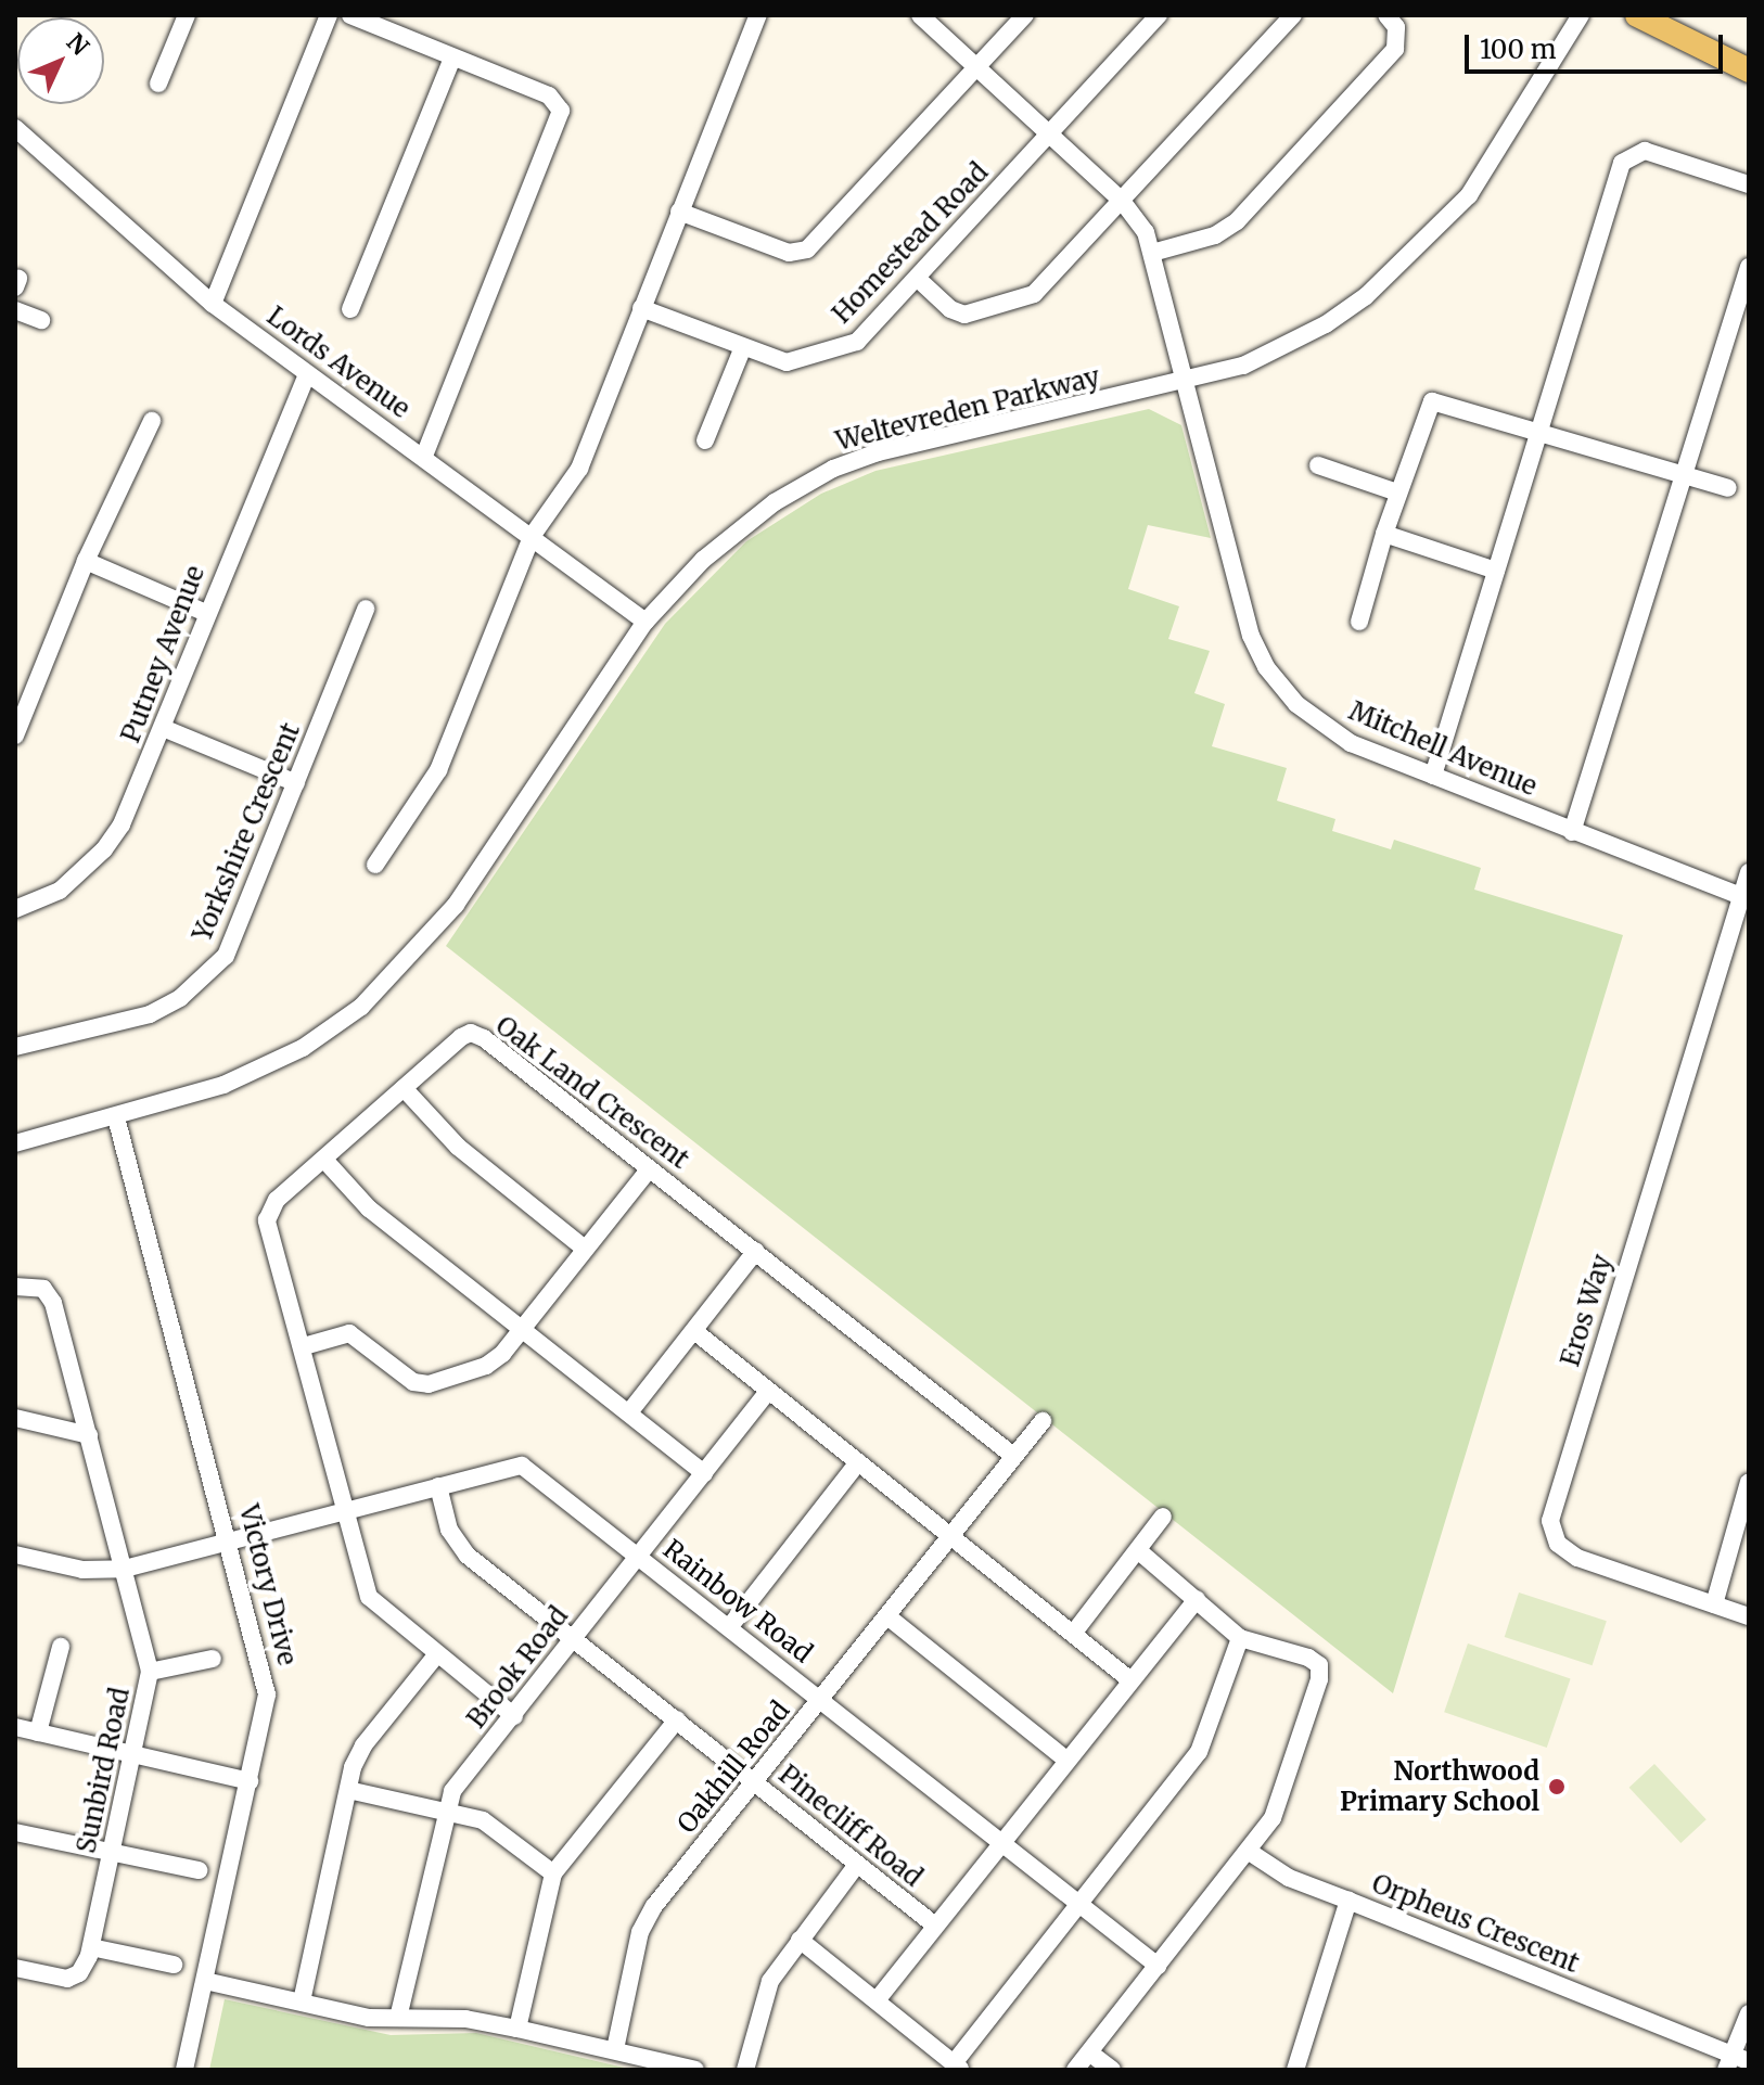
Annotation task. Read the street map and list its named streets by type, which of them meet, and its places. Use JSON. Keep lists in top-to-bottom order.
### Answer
{
  "streets": {
    "street": [
      "Homestead Road",
      "Lords Avenue",
      "Weltevreden Parkway",
      "Putney Avenue",
      "Mitchell Avenue",
      "Yorkshire Crescent",
      "Oak Land Crescent",
      "Eros Way",
      "Victory Drive",
      "Rainbow Road",
      "Brook Road",
      "Oakhill Road",
      "Sunbird Road",
      "Pinecliff Road",
      "Orpheus Crescent"
    ]
  },
  "crossings": [
    ["Homestead Road", "Mitchell Avenue"],
    ["Lords Avenue", "Weltevreden Parkway"],
    ["Lords Avenue", "Putney Avenue"],
    ["Weltevreden Parkway", "Mitchell Avenue"],
    ["Weltevreden Parkway", "Victory Drive"],
    ["Mitchell Avenue", "Eros Way"],
    ["Oak Land Crescent", "Rainbow Road"],
    ["Oak Land Crescent", "Brook Road"],
    ["Oak Land Crescent", "Oakhill Road"],
    ["Victory Drive", "Rainbow Road"],
    ["Rainbow Road", "Brook Road"],
    ["Rainbow Road", "Oakhill Road"],
    ["Rainbow Road", "Sunbird Road"],
    ["Rainbow Road", "Pinecliff Road"],
    ["Brook Road", "Pinecliff Road"],
    ["Oakhill Road", "Pinecliff Road"]
  ],
  "places": ["Northwood Primary School"],
  "scale_bar": "100 m",
  "north": "top right"
}
